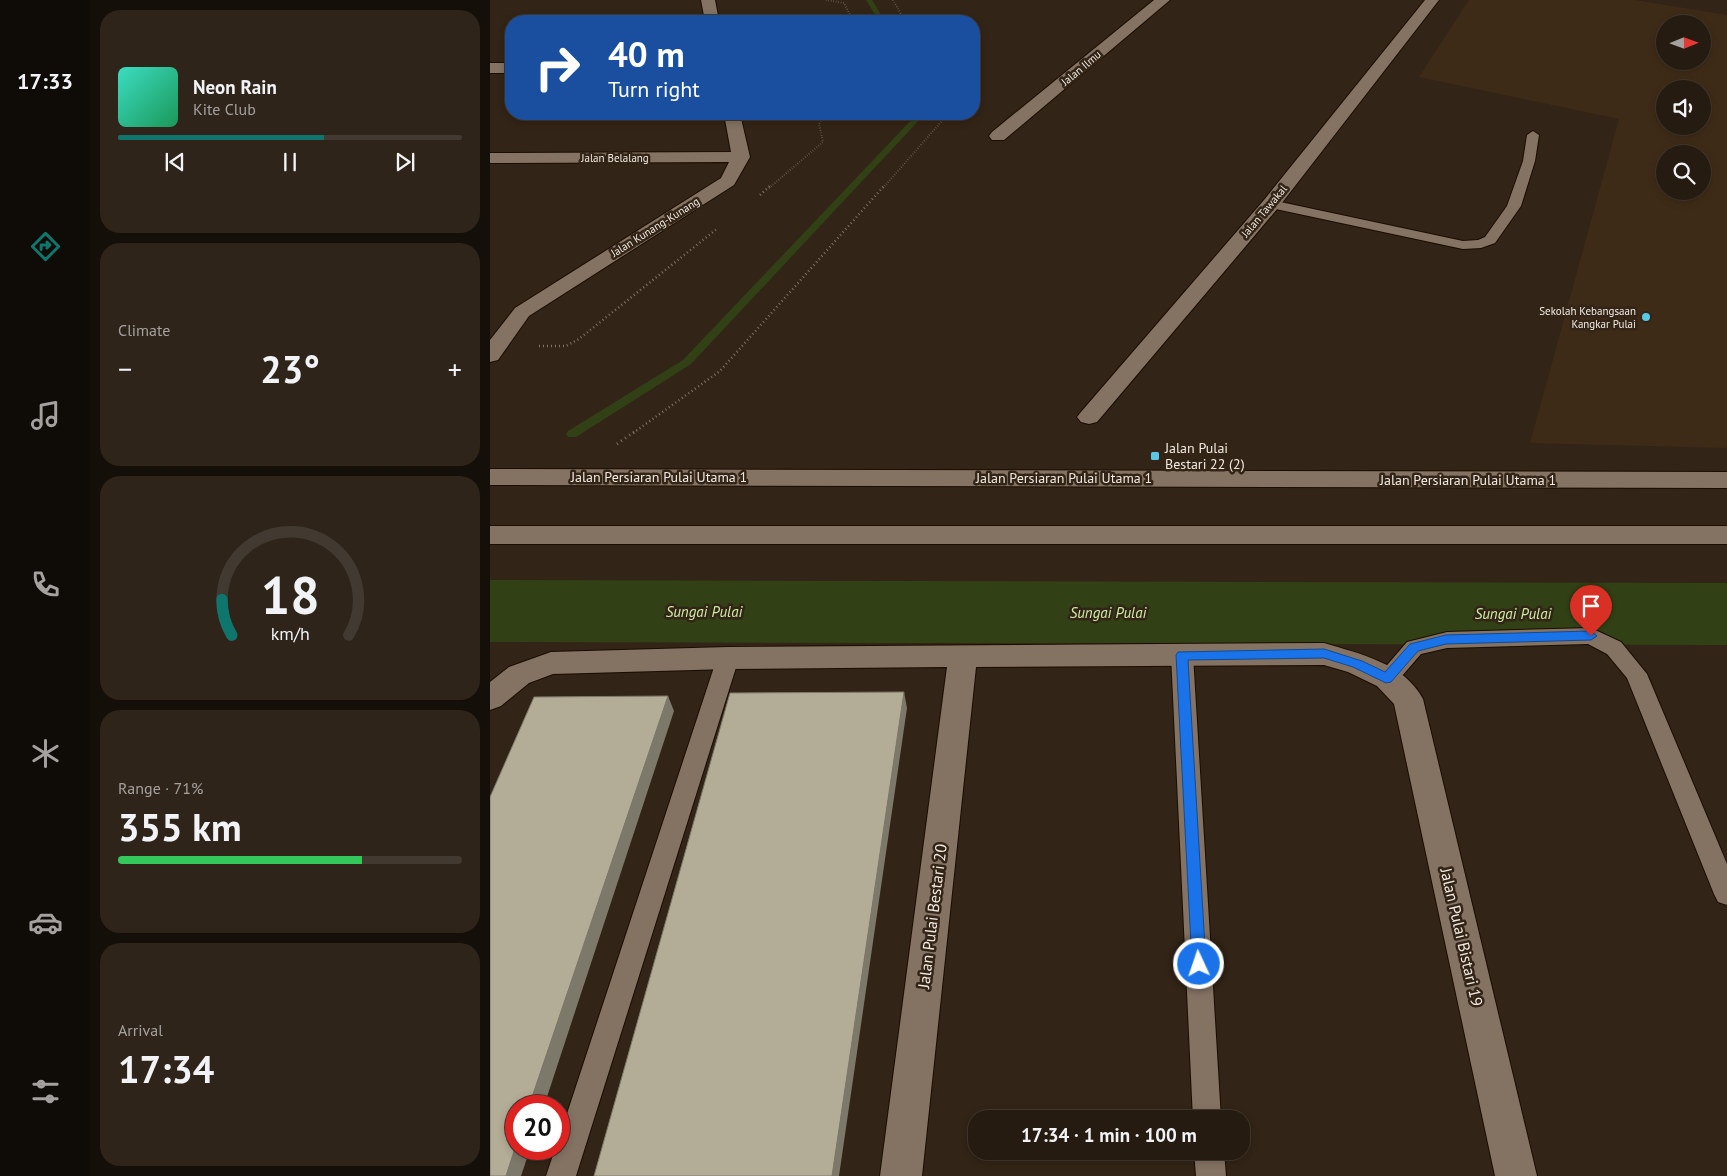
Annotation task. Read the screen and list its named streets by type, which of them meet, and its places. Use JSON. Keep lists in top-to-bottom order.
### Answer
{
  "streets": {
    "street": [
      "Jalan Ilmu",
      "Jalan Belalang",
      "Jalan Tawakal",
      "Jalan Kunang-Kunang",
      "Jalan Persiaran Pulai Utama 1",
      "Jalan Pulai Bestari 20",
      "Jalan Pulai Bistari 19"
    ]
  },
  "crossings": [
    ["Jalan Belalang", "Jalan Kunang-Kunang"]
  ],
  "water": ["Sungai Pulai"],
  "places": {
    "other": ["Sekolah Kebangsaan Kangkar Pulai"],
    "transit": ["Jalan Pulai Bestari 22 (2)"]
  },
  "north": "right",
  "page": {
    "tabs": "17:33",
    "turn": ["40 m", "Turn right"],
    "song": ["Neon Rain", "Kite Club"],
    "tile": [
      "Climate",
      ["Range · 71%", "355 km"],
      ["Arrival", "17:34"]
    ],
    "heat": ["−", "23°", "+"],
    "limit": "20",
    "trip": "17:34 · 1 min · 100 m",
    "gauge": ["18", "km/h"]
  }
}
